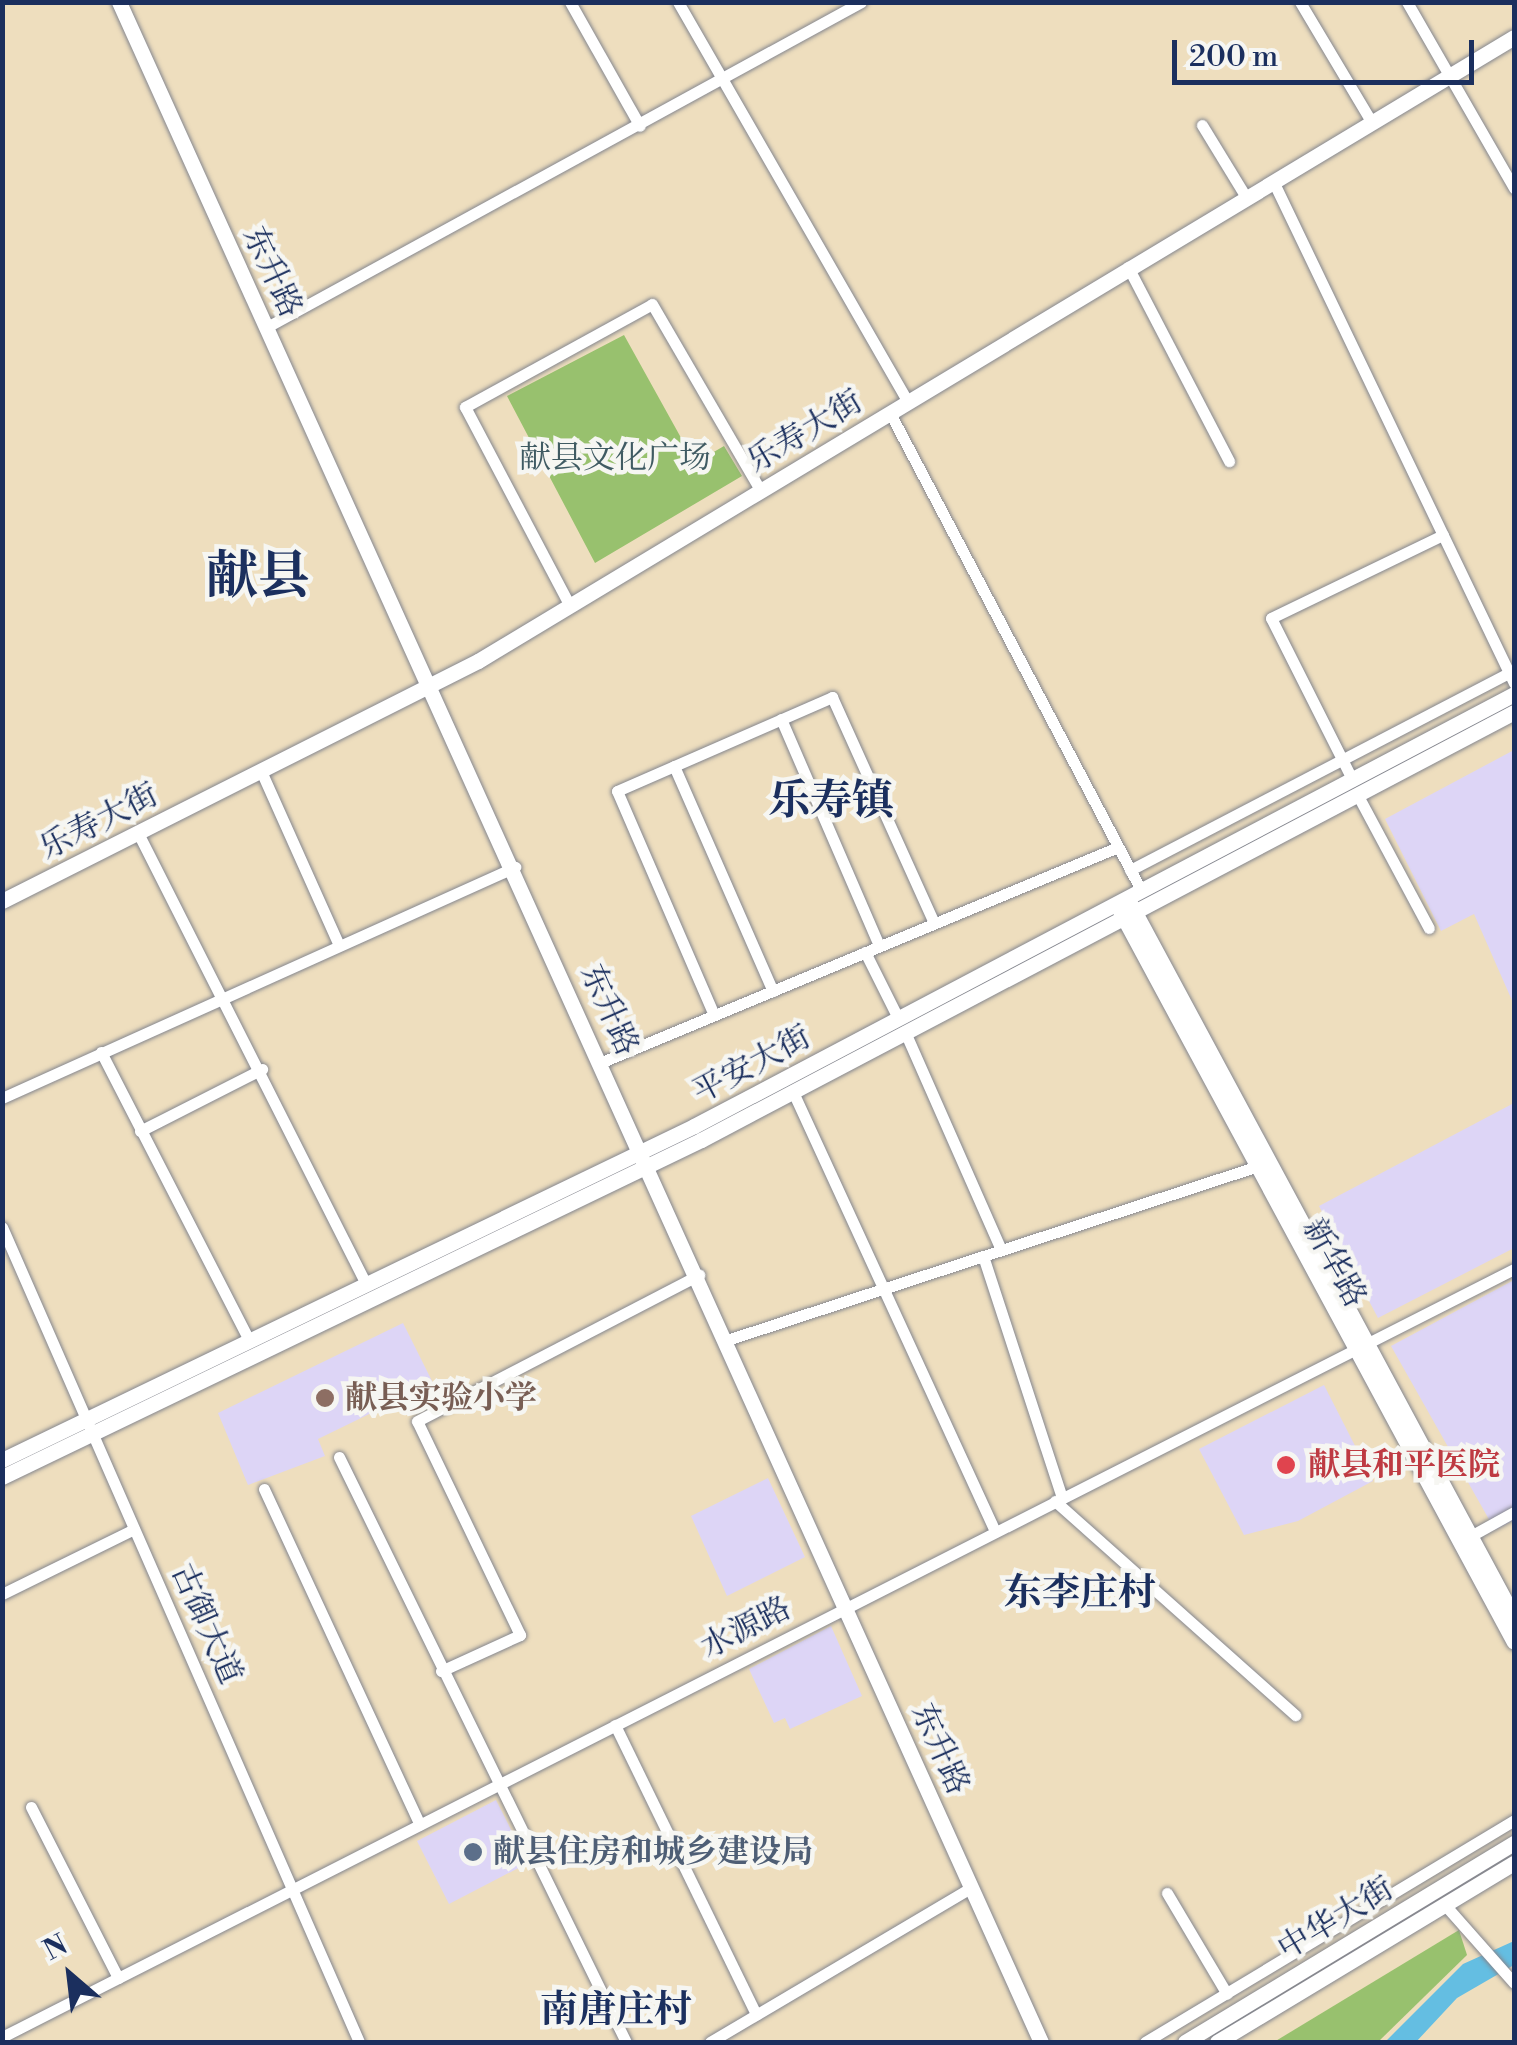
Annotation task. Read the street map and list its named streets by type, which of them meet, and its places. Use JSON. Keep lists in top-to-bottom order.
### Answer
{
  "streets": {
    "main road": [
      "东升路",
      "乐寿大街",
      "平安大街",
      "新华路",
      "中华大街"
    ],
    "street": ["古御大道", "水源路"]
  },
  "crossings": [
    ["东升路", "乐寿大街"],
    ["东升路", "平安大街"],
    ["东升路", "水源路"],
    ["平安大街", "新华路"],
    ["平安大街", "古御大道"],
    ["新华路", "水源路"],
    ["古御大道", "水源路"]
  ],
  "districts": [
    "献县",
    "乐寿镇",
    "东李庄村",
    "南唐庄村"
  ],
  "parks": ["献县文化广场"],
  "places": ["献县实验小学", "献县和平医院", "献县住房和城乡建设局"],
  "scale_bar": "200 m",
  "north": "top left"
}
